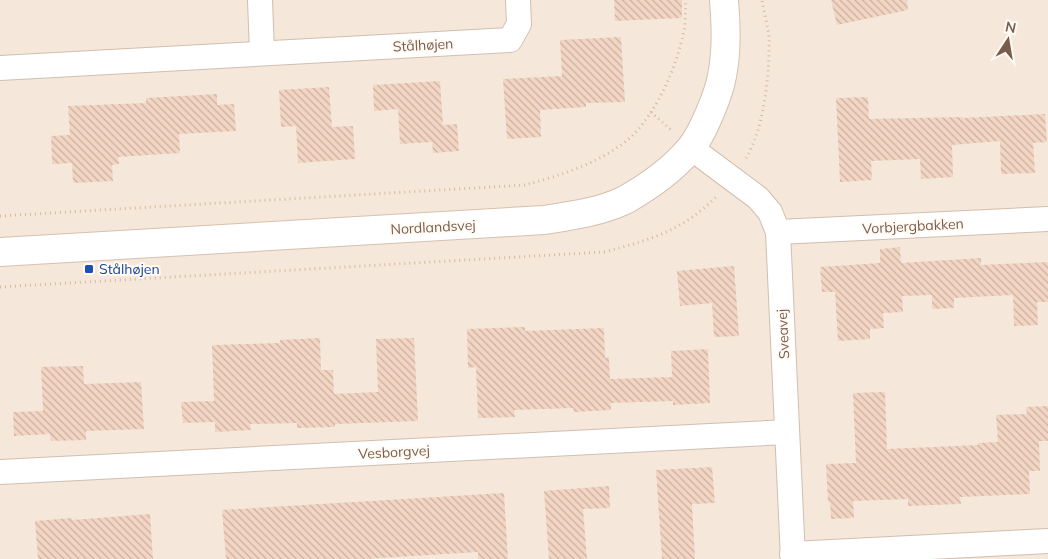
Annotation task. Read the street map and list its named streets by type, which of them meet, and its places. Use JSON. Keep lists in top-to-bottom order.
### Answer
{
  "streets": {
    "street": [
      "Stålhøjen",
      "Vorbjergbakken",
      "Nordlandsvej",
      "Sveavej",
      "Vesborgvej"
    ]
  },
  "crossings": [
    ["Vorbjergbakken", "Sveavej"],
    ["Nordlandsvej", "Sveavej"],
    ["Sveavej", "Vesborgvej"]
  ],
  "places": {
    "transit": ["Stålhøjen"]
  },
  "north": "top"
}
